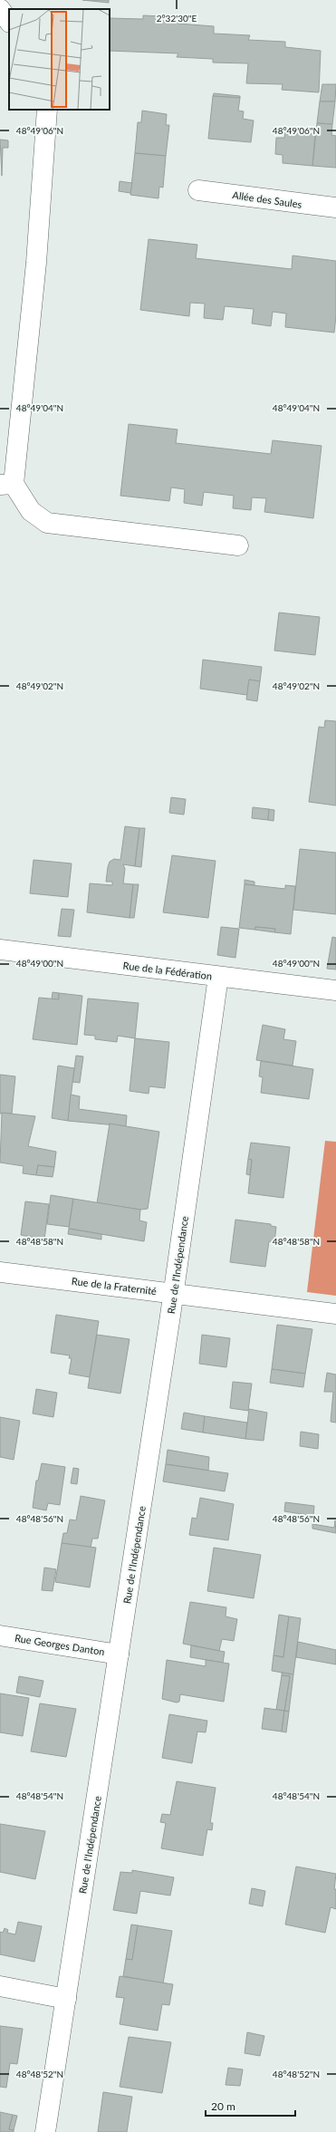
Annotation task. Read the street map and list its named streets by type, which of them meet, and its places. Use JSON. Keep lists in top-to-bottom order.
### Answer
{
  "streets": {
    "street": [
      "Allée des Saules",
      "Rue de la Fédération",
      "Rue de l'Indépendance",
      "Rue de la Fraternité",
      "Rue Georges Danton"
    ]
  },
  "crossings": [
    ["Rue de la Fédération", "Rue de l'Indépendance"],
    ["Rue de l'Indépendance", "Rue de la Fraternité"],
    ["Rue de l'Indépendance", "Rue Georges Danton"]
  ],
  "scale_bar": "20 m",
  "coordinates": [
    "2°32'30\"E",
    "48°49'06\"N",
    "48°49'04\"N",
    "48°49'02\"N",
    "48°49'00\"N",
    "48°48'58\"N",
    "48°48'56\"N",
    "48°48'54\"N",
    "48°48'52\"N"
  ]
}
